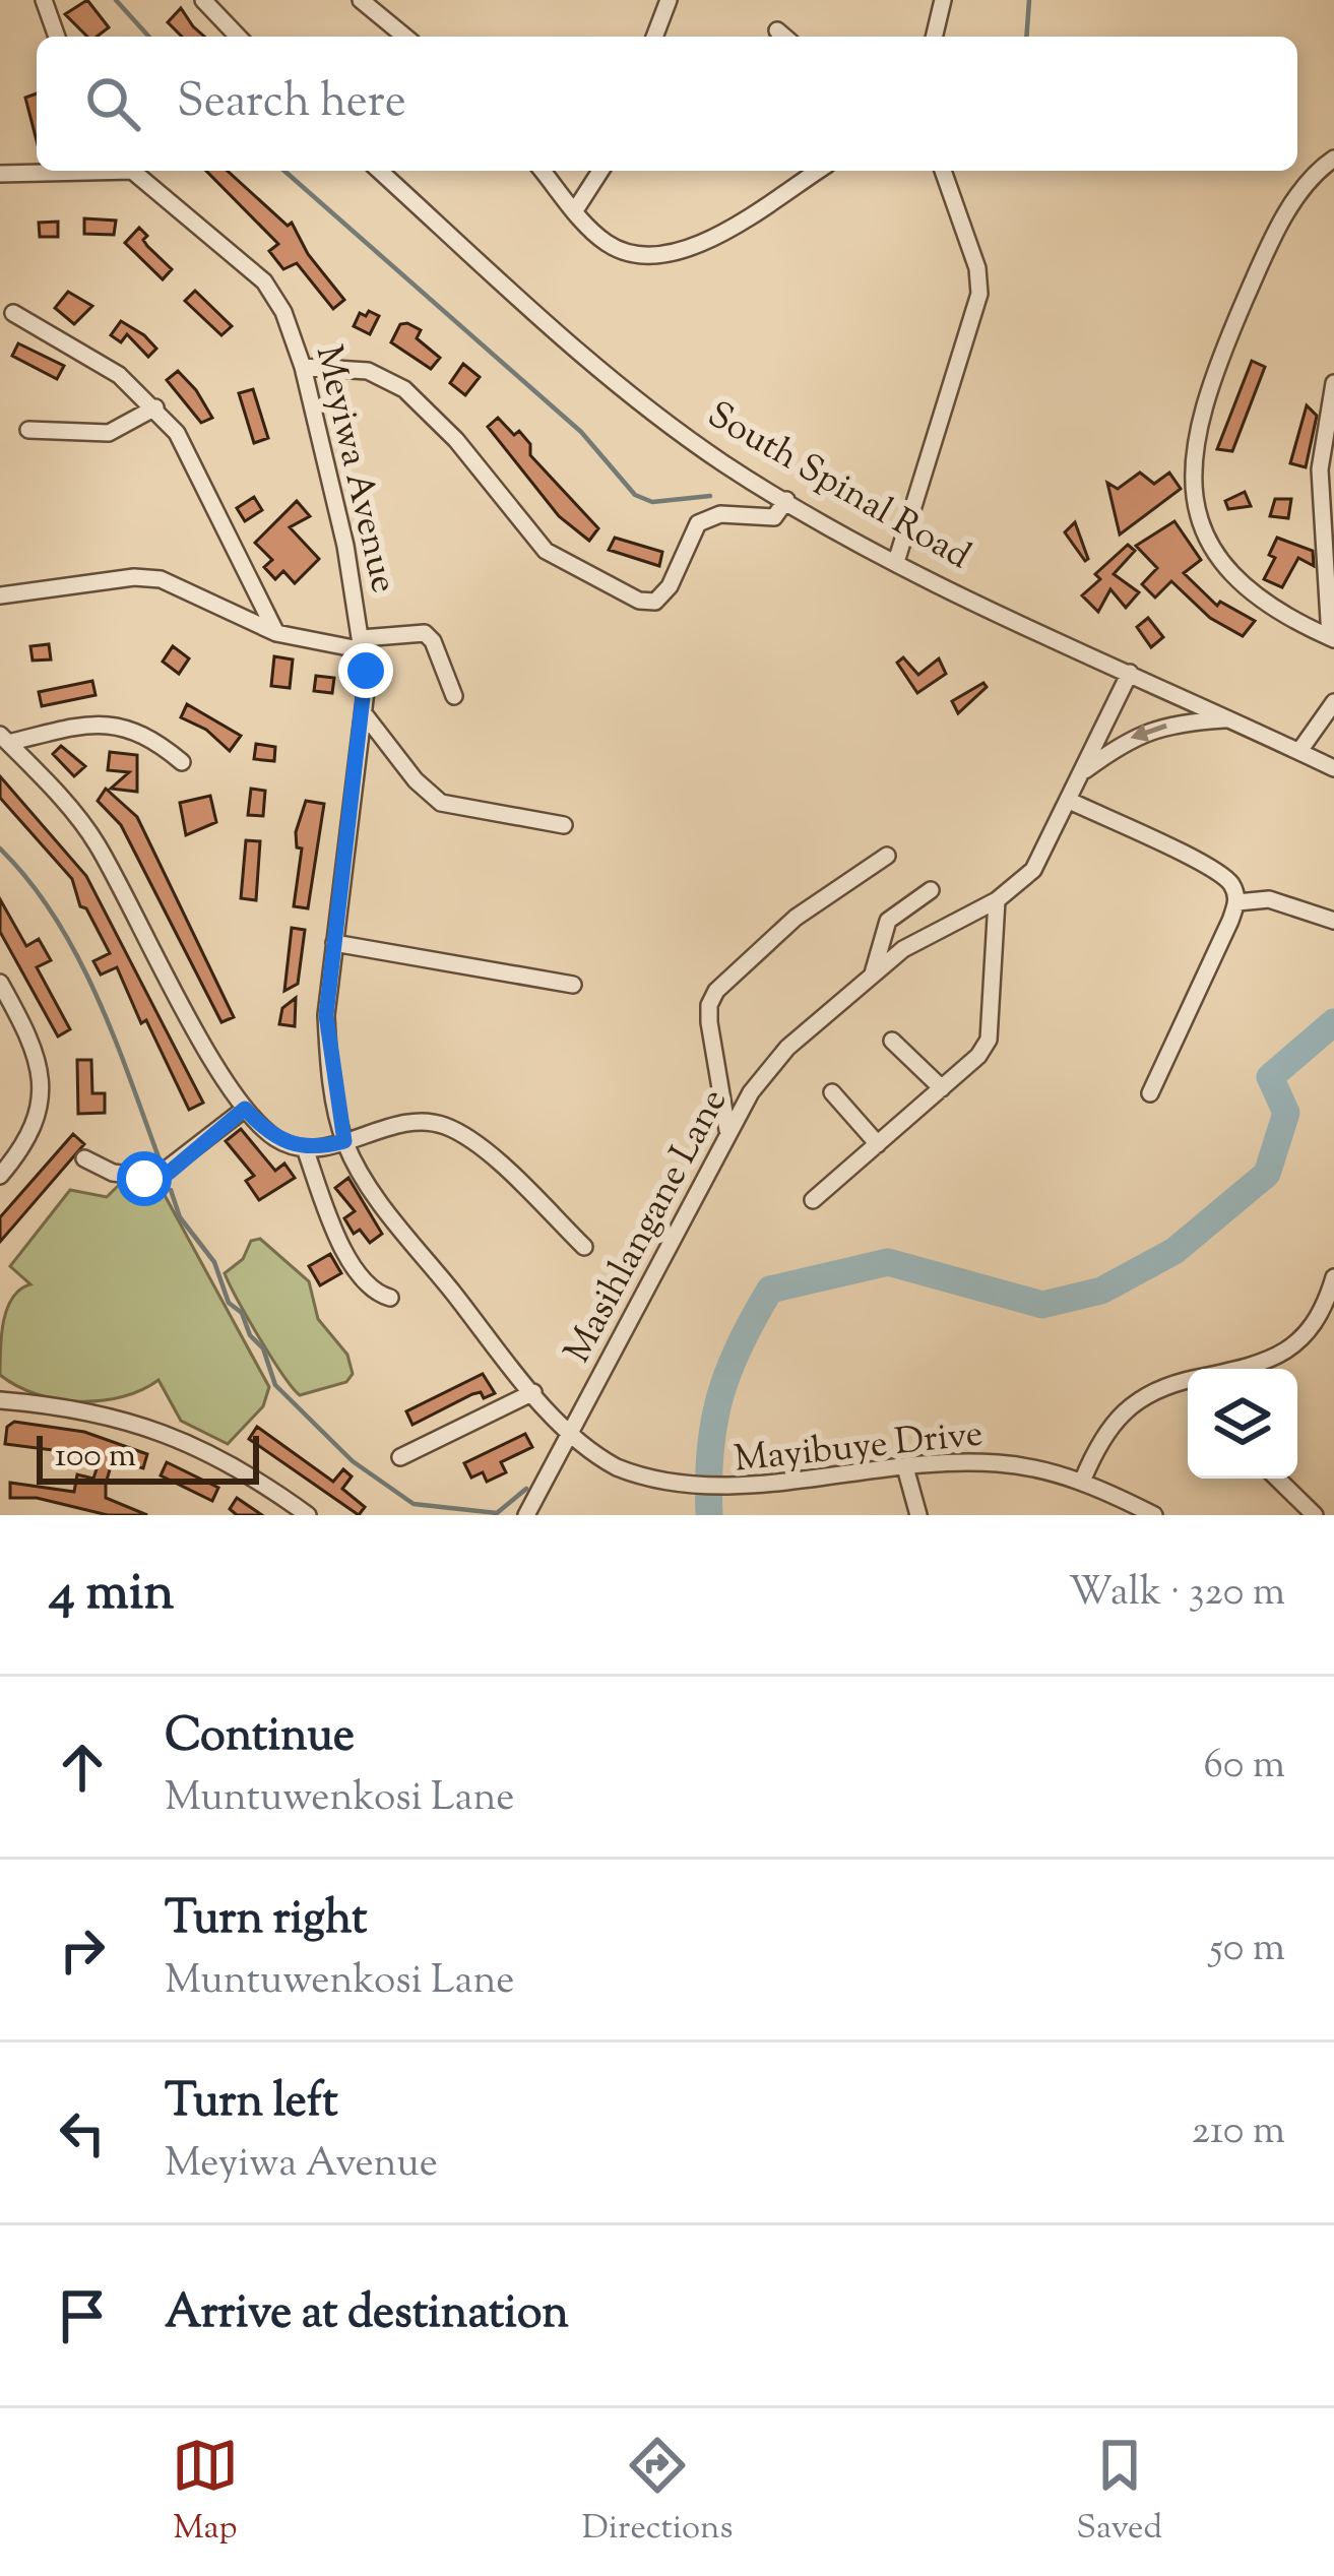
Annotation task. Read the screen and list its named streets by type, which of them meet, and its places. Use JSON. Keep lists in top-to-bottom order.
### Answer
{
  "streets": {
    "street": [
      "Meyiwa Avenue",
      "South Spinal Road",
      "Masihlangane Lane",
      "Mayibuye Drive"
    ]
  },
  "crossings": [
    ["Meyiwa Avenue", "Masihlangane Lane"],
    ["Meyiwa Avenue", "Mayibuye Drive"],
    ["South Spinal Road", "Masihlangane Lane"],
    ["Masihlangane Lane", "Mayibuye Drive"]
  ],
  "scale_bar": "100 m",
  "page": {
    "search": "Search here",
    "scale": "100 m",
    "heading": ["4 min", "Walk · 320 m"],
    "list": [
      ["Continue", "Muntuwenkosi Lane", "60 m"],
      ["Turn right", "Muntuwenkosi Lane", "50 m"],
      ["Turn left", "Meyiwa Avenue", "210 m"],
      "Arrive at destination"
    ],
    "nav": ["Map", "Directions", "Saved"]
  }
}
